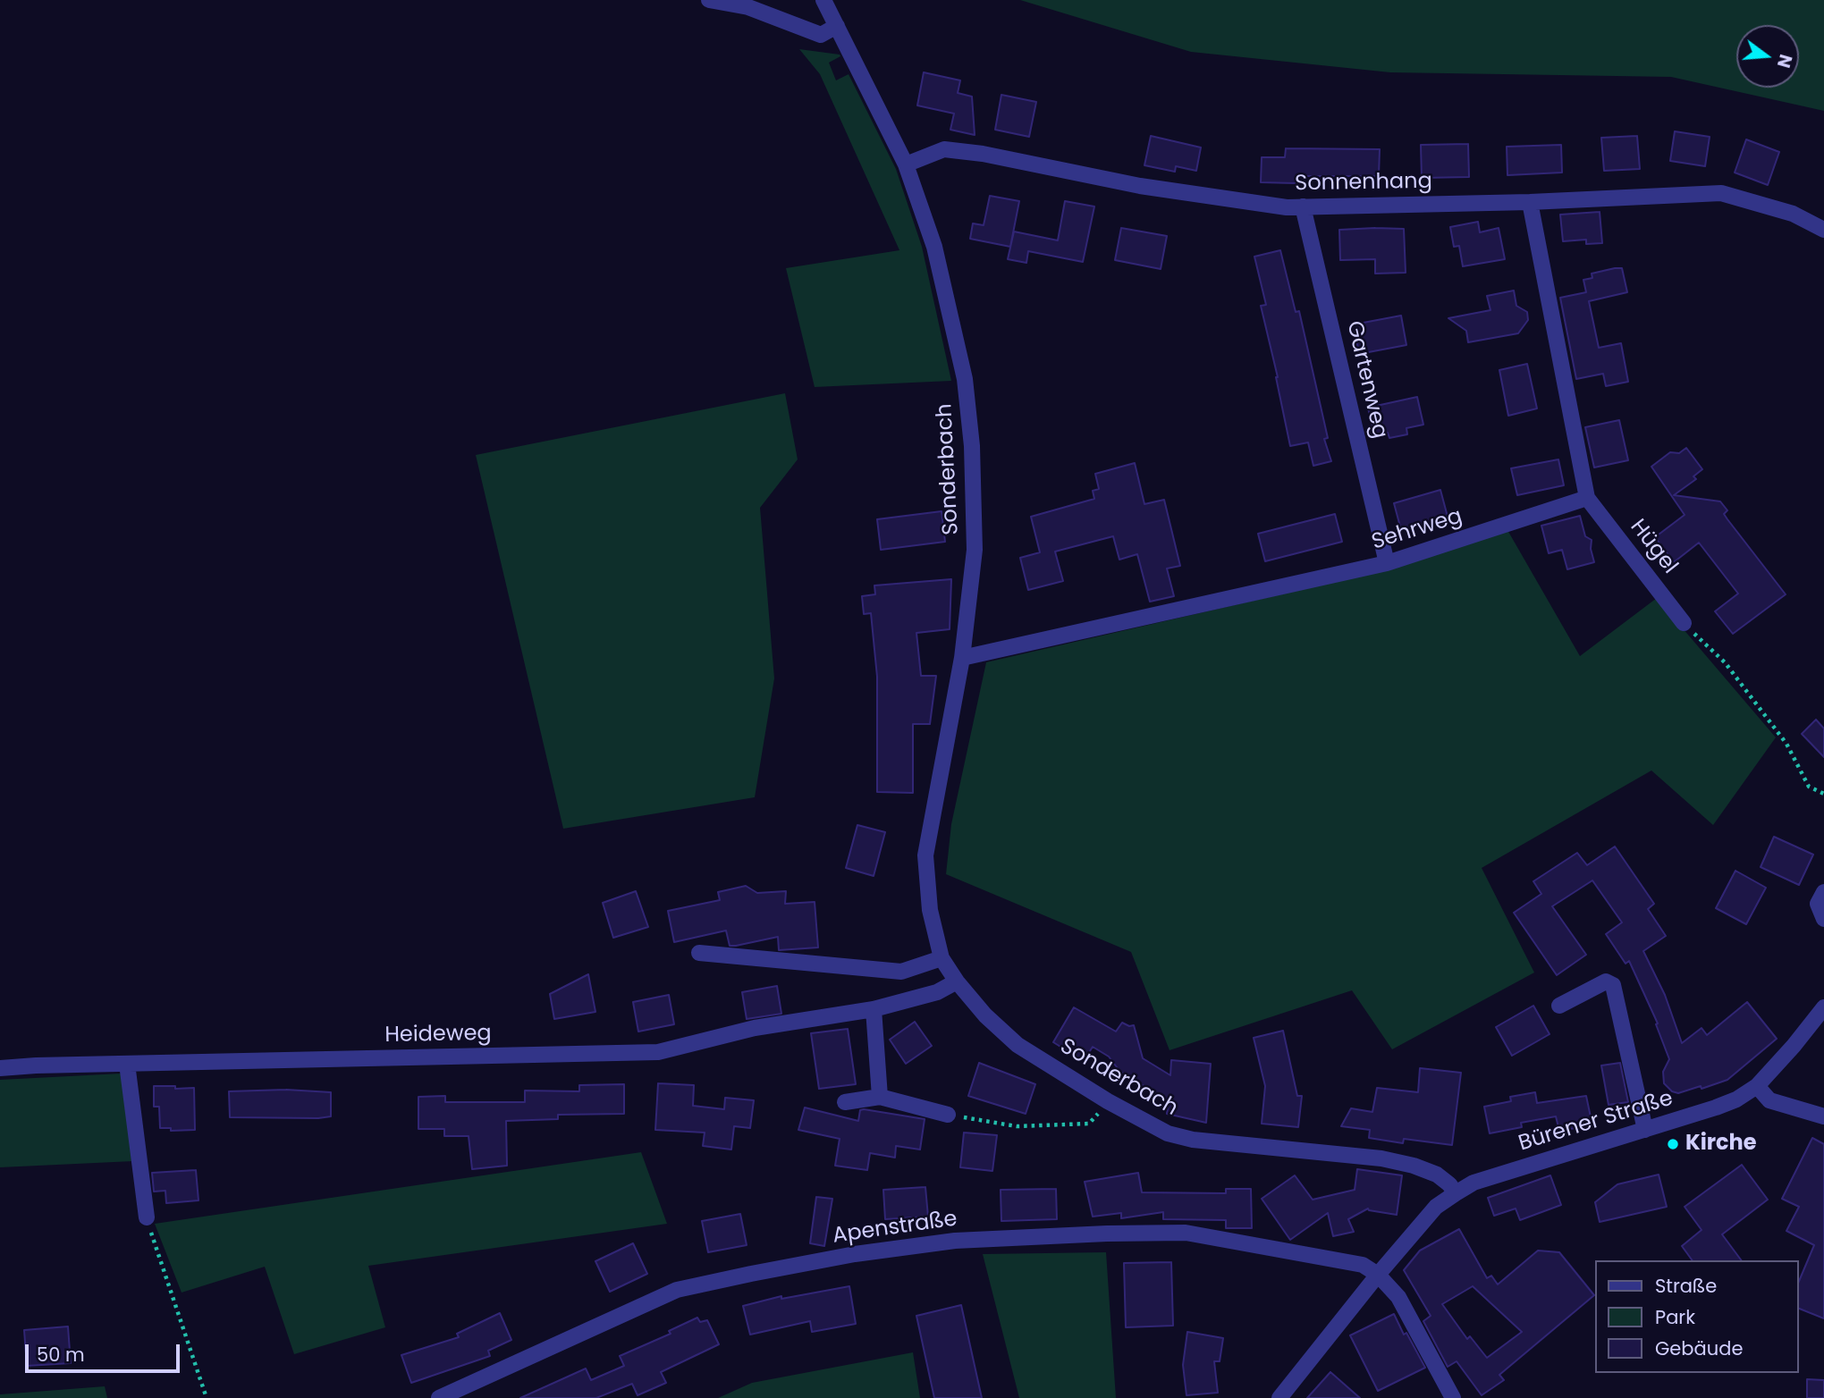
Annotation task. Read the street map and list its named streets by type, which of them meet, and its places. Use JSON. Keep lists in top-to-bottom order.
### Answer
{
  "streets": {
    "street": [
      "Sonnenhang",
      "Gartenweg",
      "Sonderbach",
      "Sehrweg",
      "Hügel",
      "Heideweg",
      "Bürener Straße",
      "Apenstraße"
    ]
  },
  "crossings": [
    ["Sonnenhang", "Gartenweg"],
    ["Sonnenhang", "Sonderbach"],
    ["Gartenweg", "Sehrweg"],
    ["Sonderbach", "Sehrweg"],
    ["Sonderbach", "Heideweg"],
    ["Sonderbach", "Bürener Straße"],
    ["Sehrweg", "Hügel"],
    ["Bürener Straße", "Apenstraße"]
  ],
  "places": ["Kirche"],
  "legend": ["Straße", "Park", "Gebäude"],
  "scale_bar": "50 m",
  "north": "right"
}
